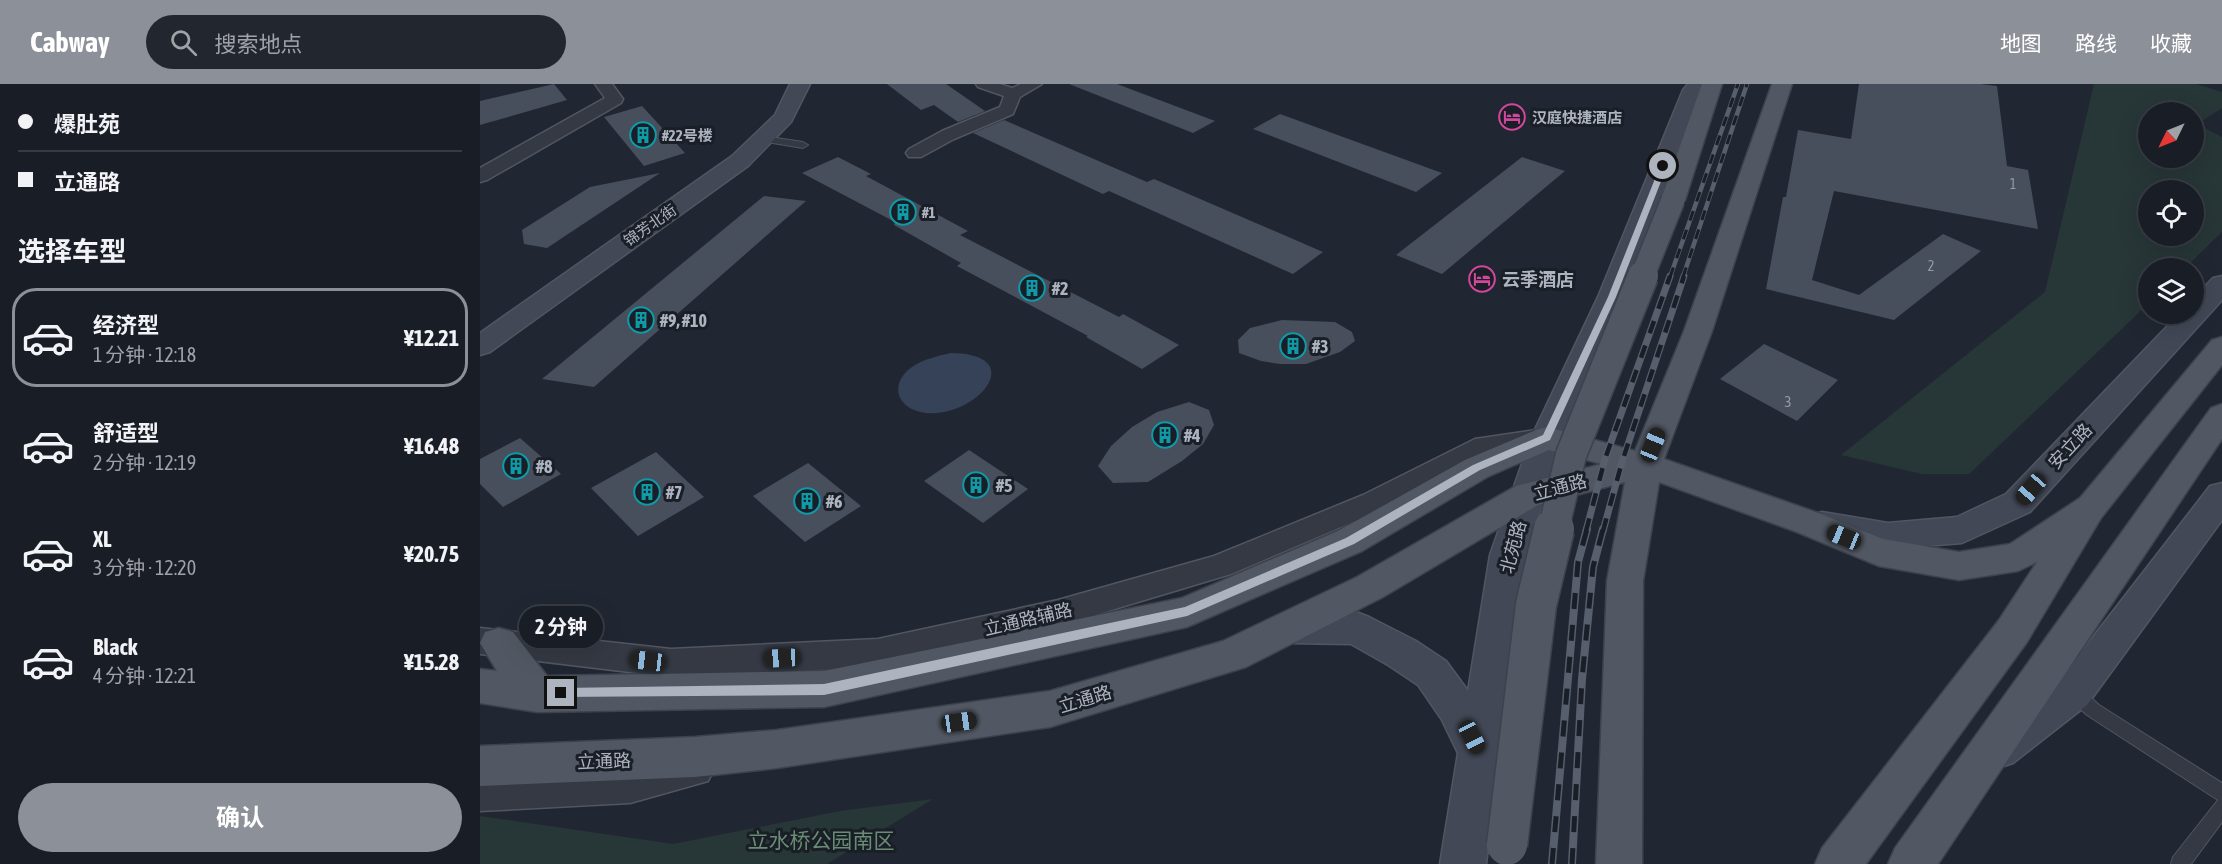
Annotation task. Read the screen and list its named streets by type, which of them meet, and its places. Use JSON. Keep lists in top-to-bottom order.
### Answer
{
  "streets": {
    "main road": ["安立路", "立通路", "北苑路"],
    "street": ["锦芳北街", "立通路辅路"]
  },
  "crossings": [
    ["安立路", "立通路"],
    ["安立路", "北苑路"],
    ["安立路", "立通路辅路"],
    ["立通路", "北苑路"],
    ["北苑路", "立通路辅路"]
  ],
  "parks": ["立水桥公园南区"],
  "places": {
    "hotel": ["汉庭快捷酒店", "云季酒店"],
    "building": [
      "#22号楼",
      "#1",
      "#2",
      "#9, #10",
      "#3",
      "#4",
      "#8",
      "#5",
      "#7",
      "#6"
    ]
  },
  "house_numbers": ["1", "2", "3"],
  "north": "bottom left",
  "page": {
    "header": "Cabway",
    "search": "搜索地点",
    "nav": ["地图", "路线", "收藏"],
    "banner": ["爆肚苑", "立通路"],
    "heading": "选择车型",
    "list": [
      {
        "name": "经济型",
        "note": "1 分钟 · 12:18",
        "value": "¥12.21"
      },
      {
        "name": "舒适型",
        "note": "2 分钟 · 12:19",
        "value": "¥16.48"
      },
      {
        "name": "XL",
        "note": "3 分钟 · 12:20",
        "value": "¥20.75"
      },
      {
        "name": "Black",
        "note": "4 分钟 · 12:21",
        "value": "¥15.28"
      }
    ],
    "bubble": "2 分钟",
    "buttons": "确认"
  }
}
